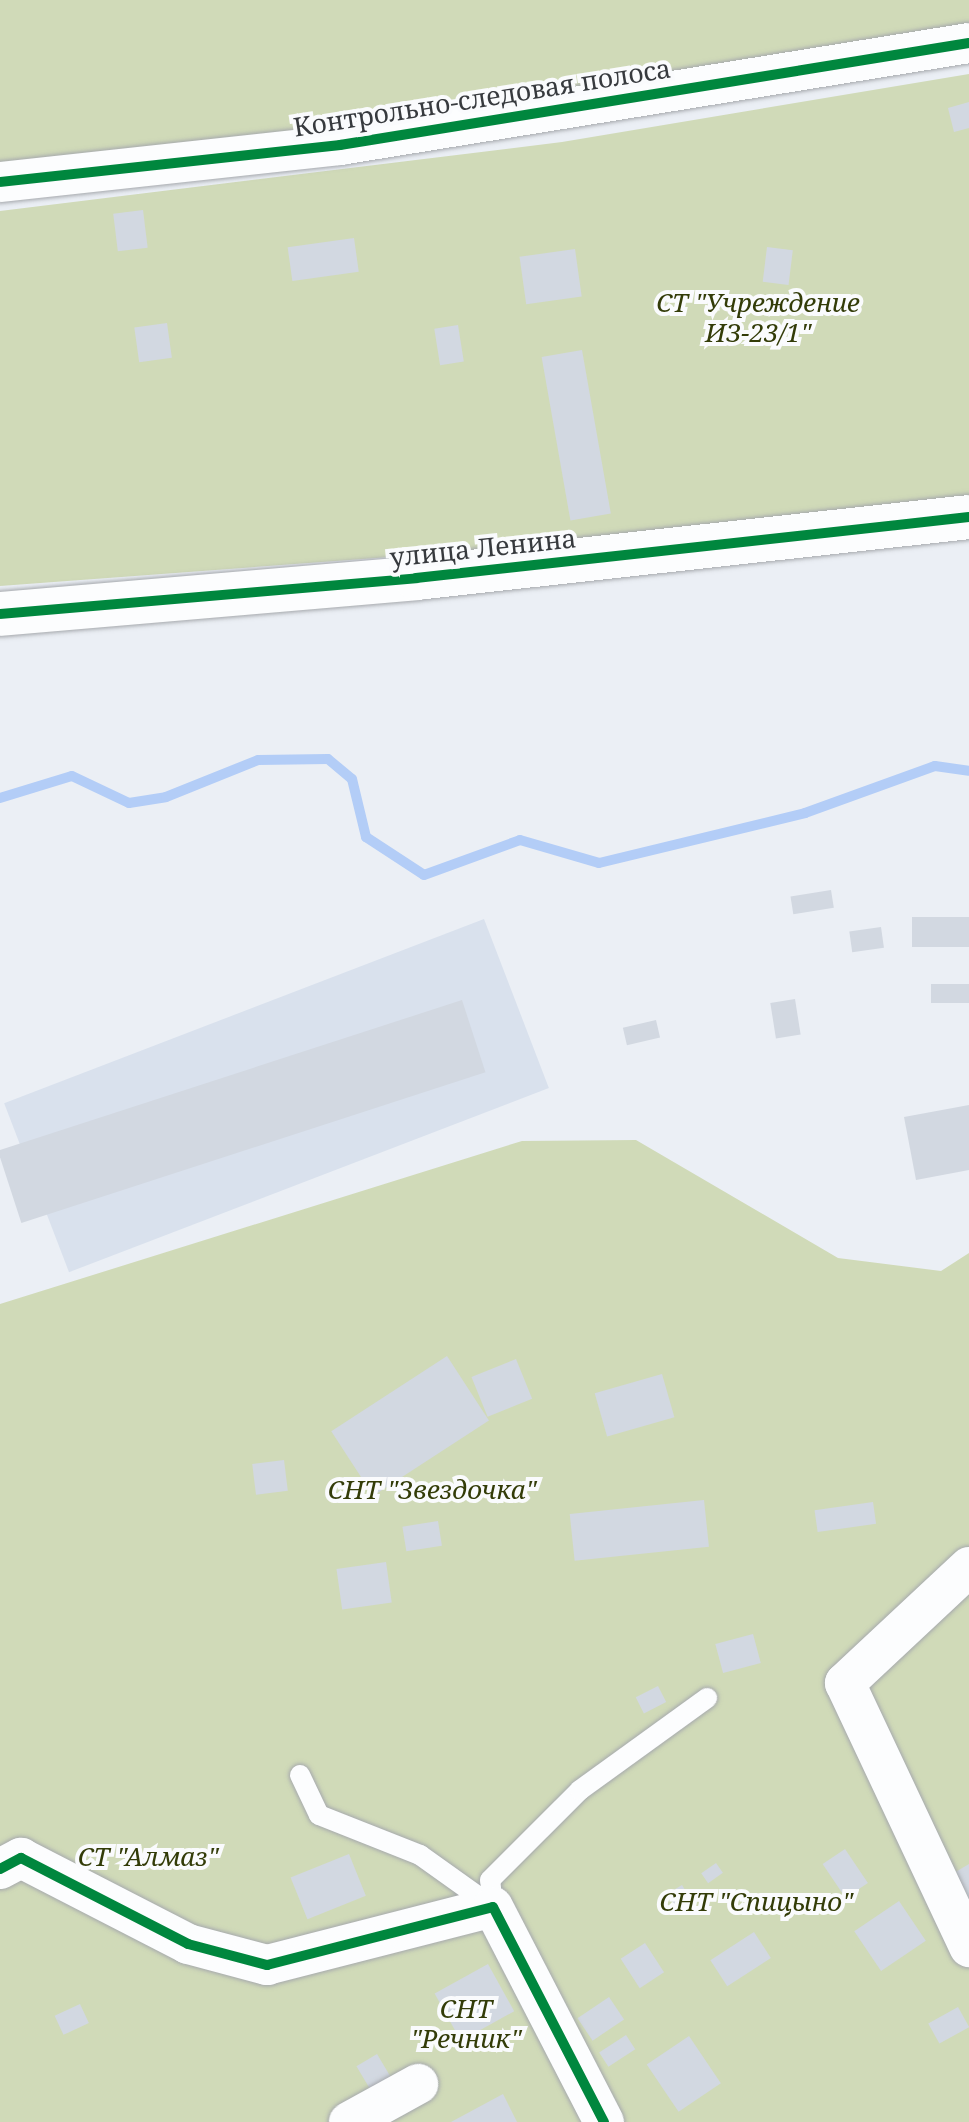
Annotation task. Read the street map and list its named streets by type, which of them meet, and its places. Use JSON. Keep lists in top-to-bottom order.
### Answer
{
  "streets": {
    "street": ["Контрольно-следовая полоса", "улица Ленина"]
  },
  "parks": [
    "СТ \"Учреждение ИЗ-23/1\"",
    "СНТ \"Звездочка\"",
    "СТ \"Алмаз\"",
    "СНТ \"Спицыно\"",
    "СНТ \"Речник\""
  ]
}
